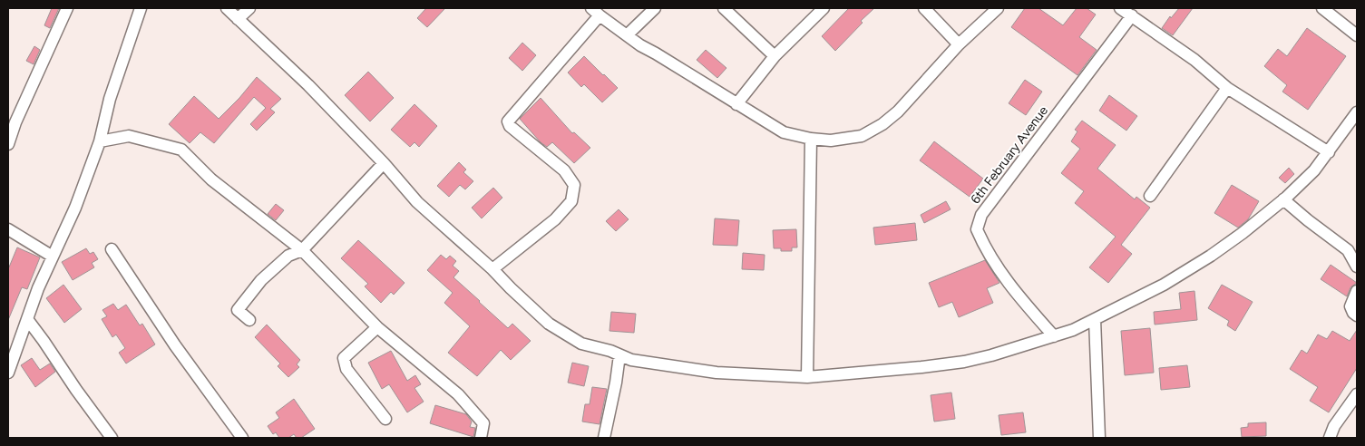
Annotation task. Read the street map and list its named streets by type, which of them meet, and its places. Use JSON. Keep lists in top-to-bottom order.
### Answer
{
  "streets": {
    "street": ["6th February Avenue"]
  }
}
